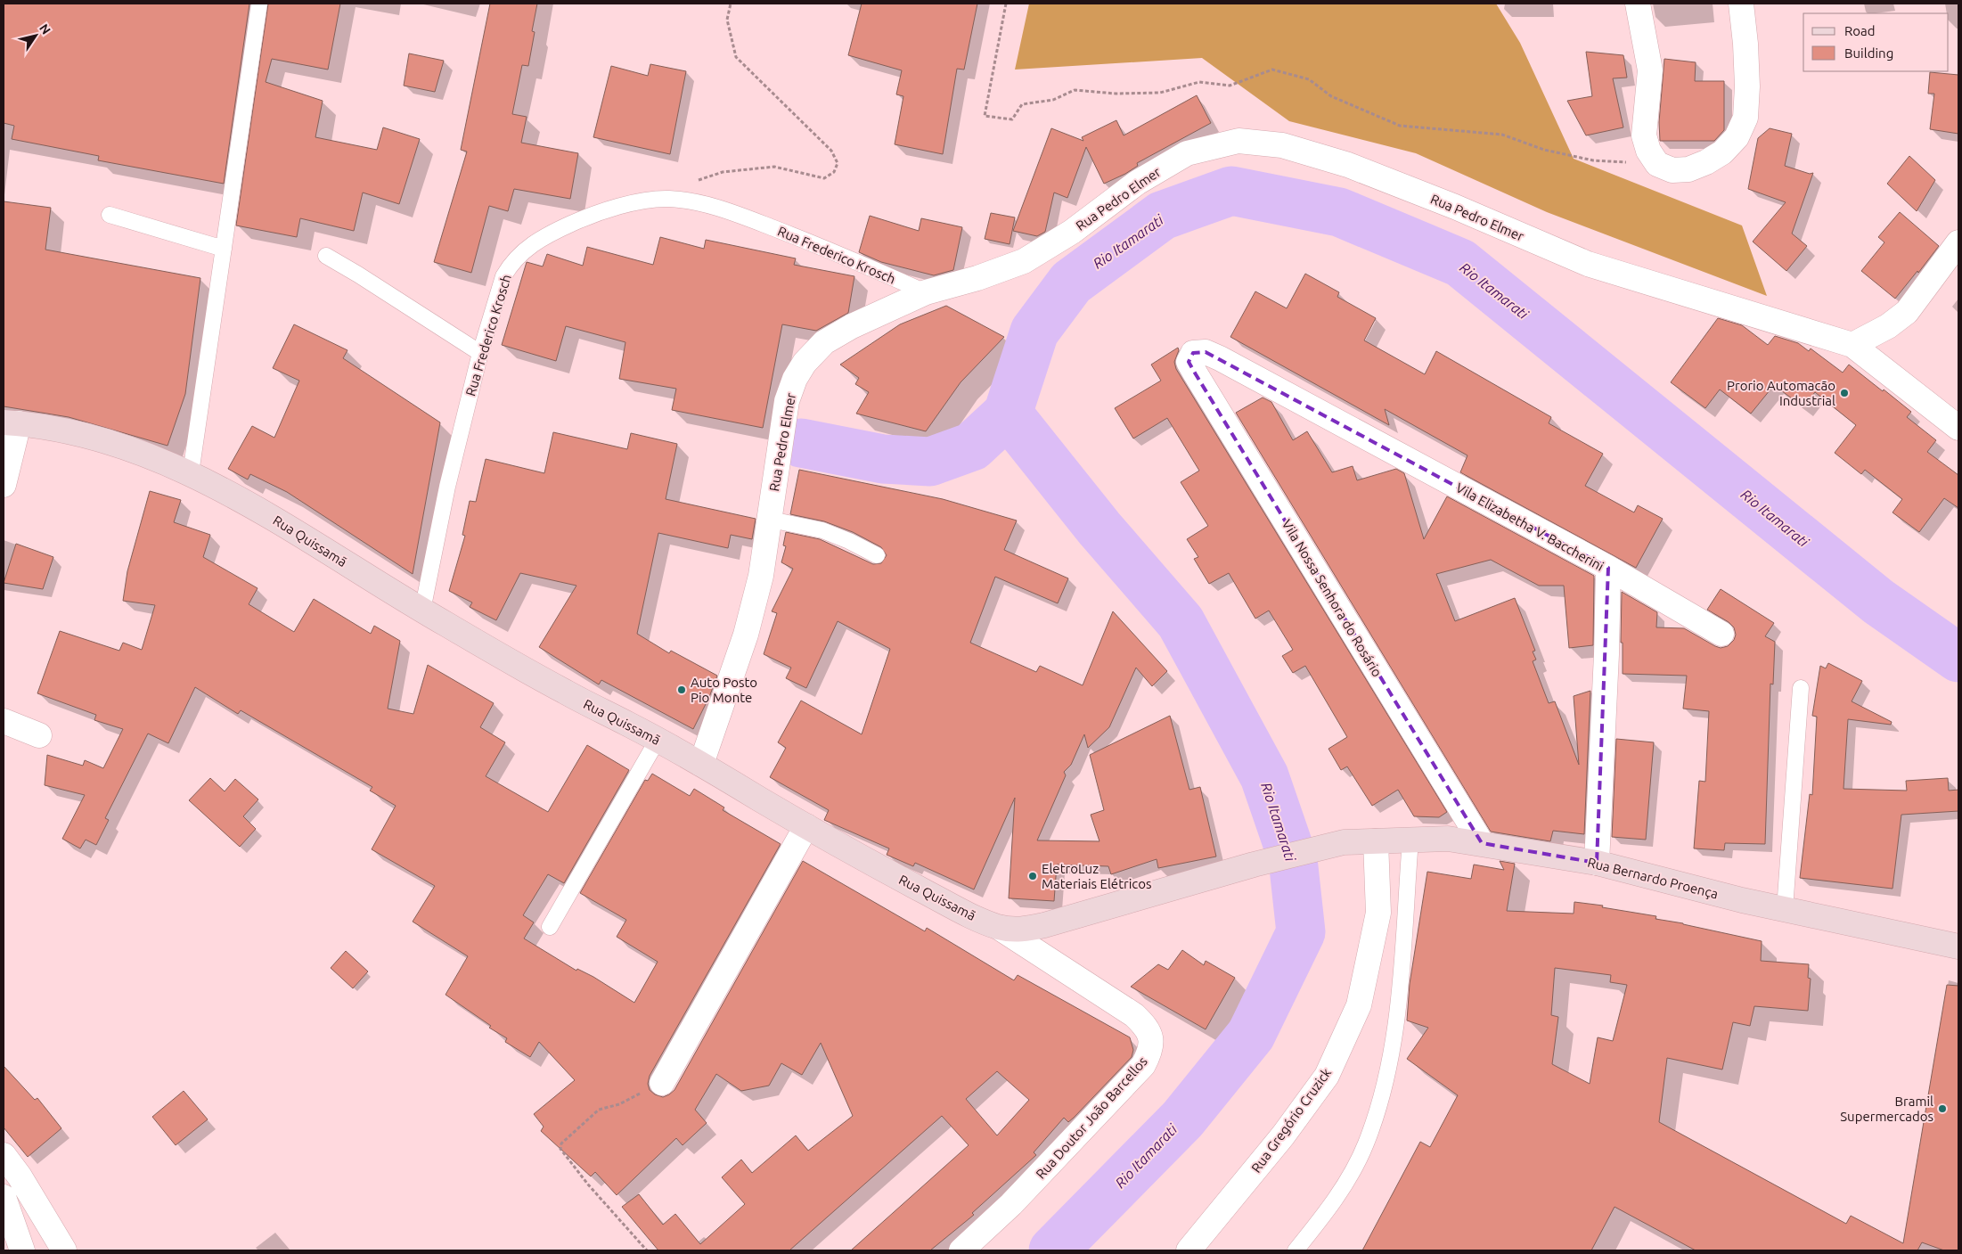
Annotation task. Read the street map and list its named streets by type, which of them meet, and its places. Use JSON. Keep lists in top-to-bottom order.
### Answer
{
  "streets": {
    "street": [
      "Rua Pedro Elmer",
      "Vila Elizabetha V. Baccherini",
      "Rua Quissamã",
      "Vila Nossa Senhora do Rosário",
      "Rua Bernardo Proença",
      "Rua Doutor João Barcellos",
      "Rua Gregório Cruzick"
    ],
    "lane": ["Rua Frederico Krosch"]
  },
  "crossings": [
    ["Rua Pedro Elmer", "Rua Frederico Krosch"],
    ["Rua Pedro Elmer", "Rua Quissamã"],
    ["Rua Frederico Krosch", "Rua Quissamã"],
    ["Vila Elizabetha V. Baccherini", "Vila Nossa Senhora do Rosário"],
    ["Vila Elizabetha V. Baccherini", "Rua Bernardo Proença"],
    ["Rua Quissamã", "Rua Bernardo Proença"],
    ["Rua Quissamã", "Rua Doutor João Barcellos"],
    ["Vila Nossa Senhora do Rosário", "Rua Bernardo Proença"],
    ["Rua Bernardo Proença", "Rua Gregório Cruzick"]
  ],
  "water": ["Rio Itamarati"],
  "places": [
    "Prorio Automacão Industrial",
    "Auto Posto Pio Monte",
    "EletroLuz Materiais Elétricos",
    "Bramil Supermercados"
  ],
  "legend": ["Road", "Building"],
  "north": "top right"
}
